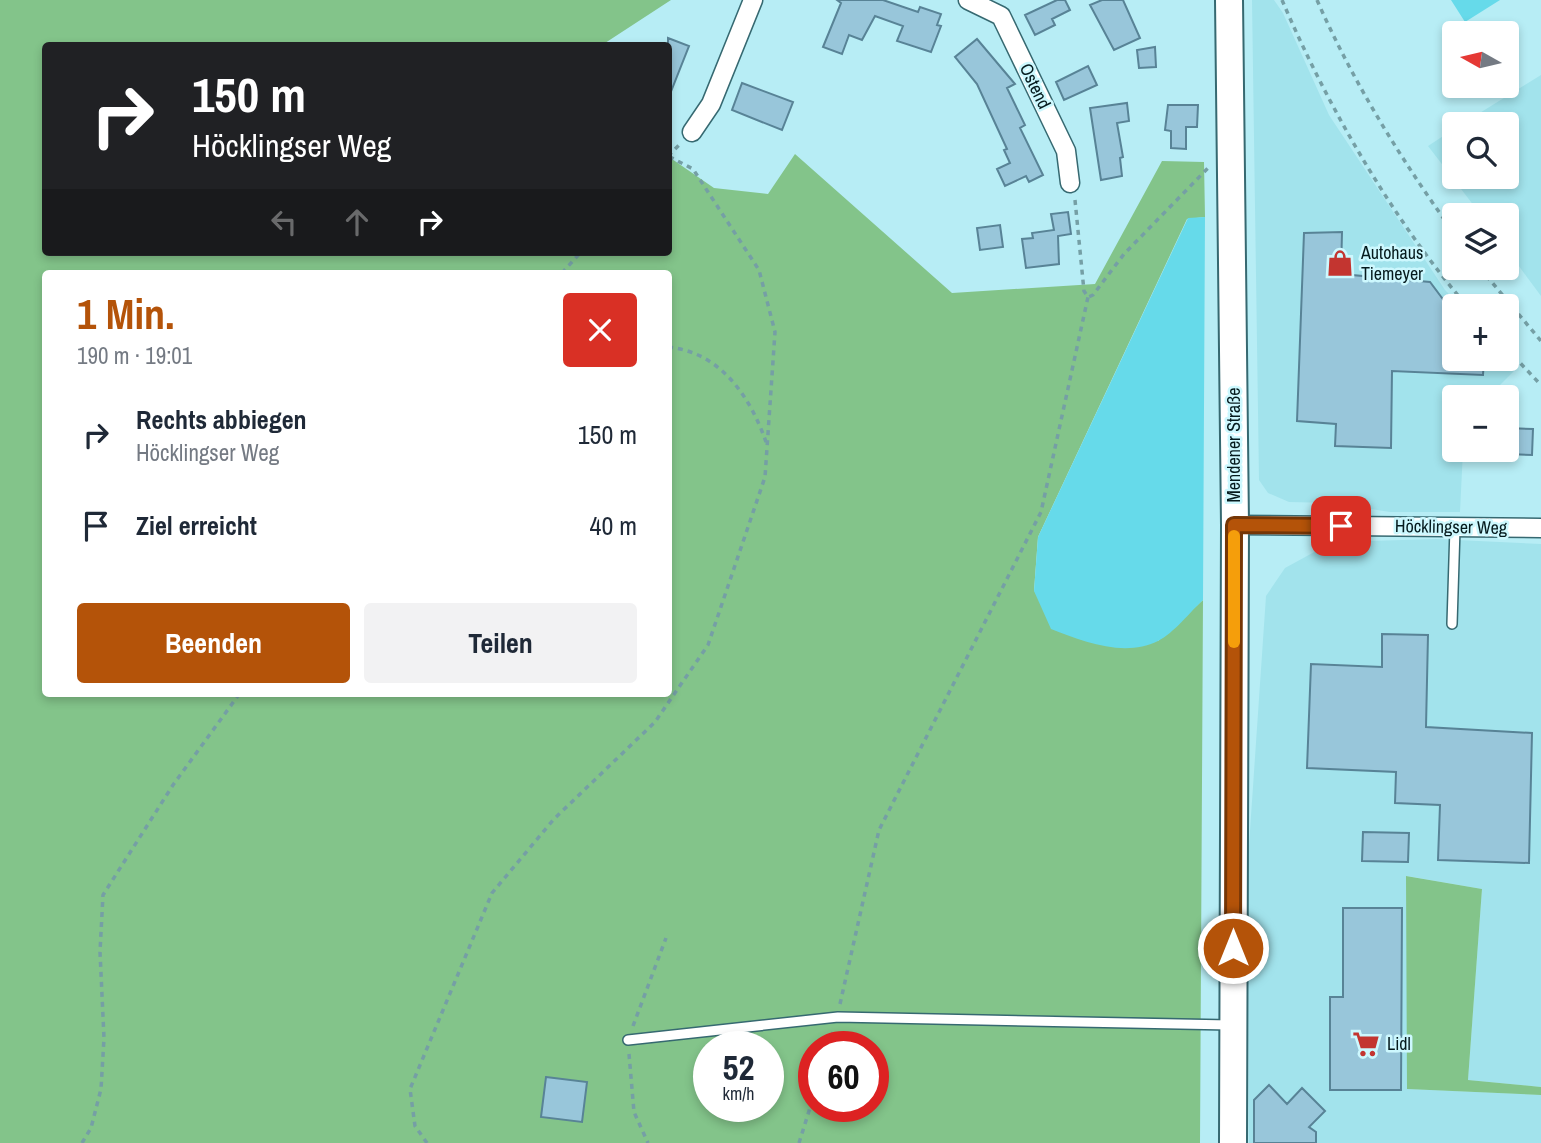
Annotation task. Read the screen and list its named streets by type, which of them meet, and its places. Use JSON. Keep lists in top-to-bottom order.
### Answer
{
  "streets": {
    "main road": ["Mendener Straße"],
    "street": ["Ostend", "Höcklingser Weg"]
  },
  "crossings": [
    ["Mendener Straße", "Höcklingser Weg"]
  ],
  "places": {
    "shop": ["Autohaus Tiemeyer"],
    "supermarket": ["Lidl"]
  },
  "north": "left",
  "page": {
    "map_buttons": ["+", "−"],
    "turn": ["150 m", "Höcklingser Weg"],
    "heading": ["1 Min.", "190 m · 19:01"],
    "list": [
      {
        "name": "Rechts abbiegen",
        "note": "Höcklingser Weg",
        "value": "150 m"
      },
      {
        "name": "Ziel erreicht",
        "value": "40 m"
      }
    ],
    "buttons": ["Beenden", "Teilen"],
    "speed": "52 km/h",
    "limit": "60"
  }
}
